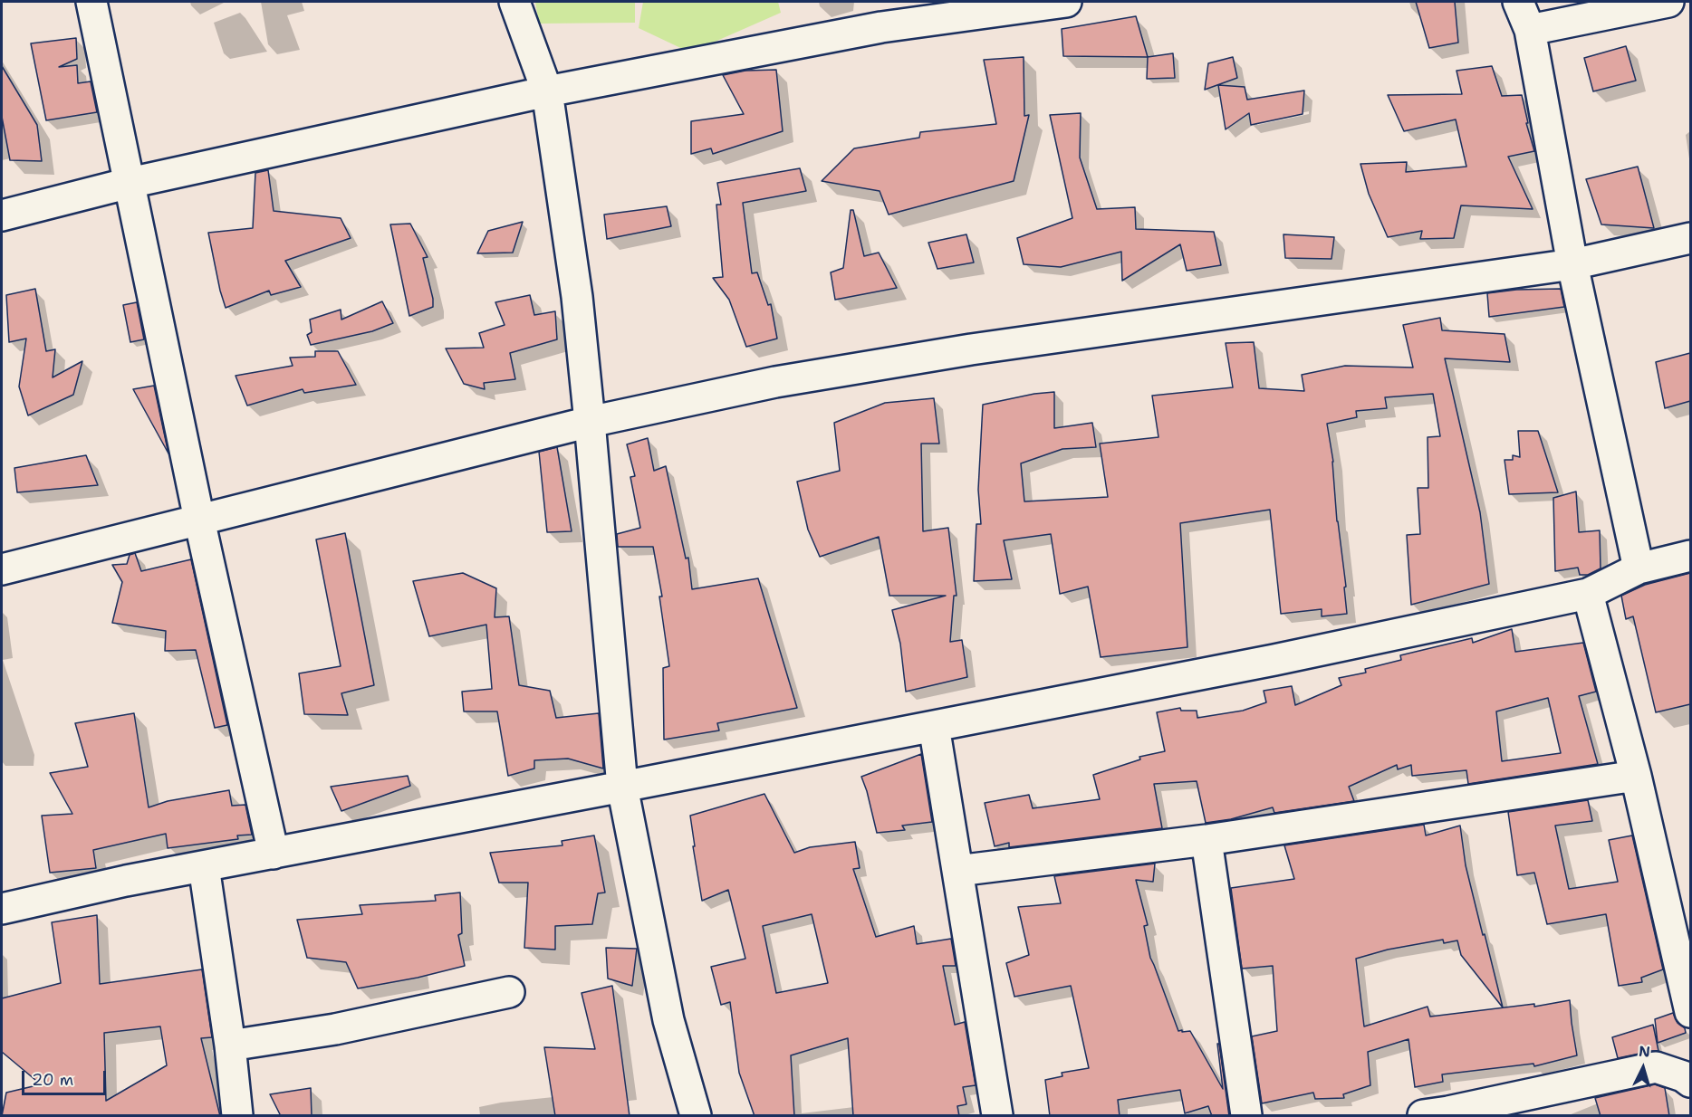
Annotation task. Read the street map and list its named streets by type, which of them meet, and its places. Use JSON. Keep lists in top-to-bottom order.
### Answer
{
  "scale_bar": "20 m",
  "north": "top"
}
